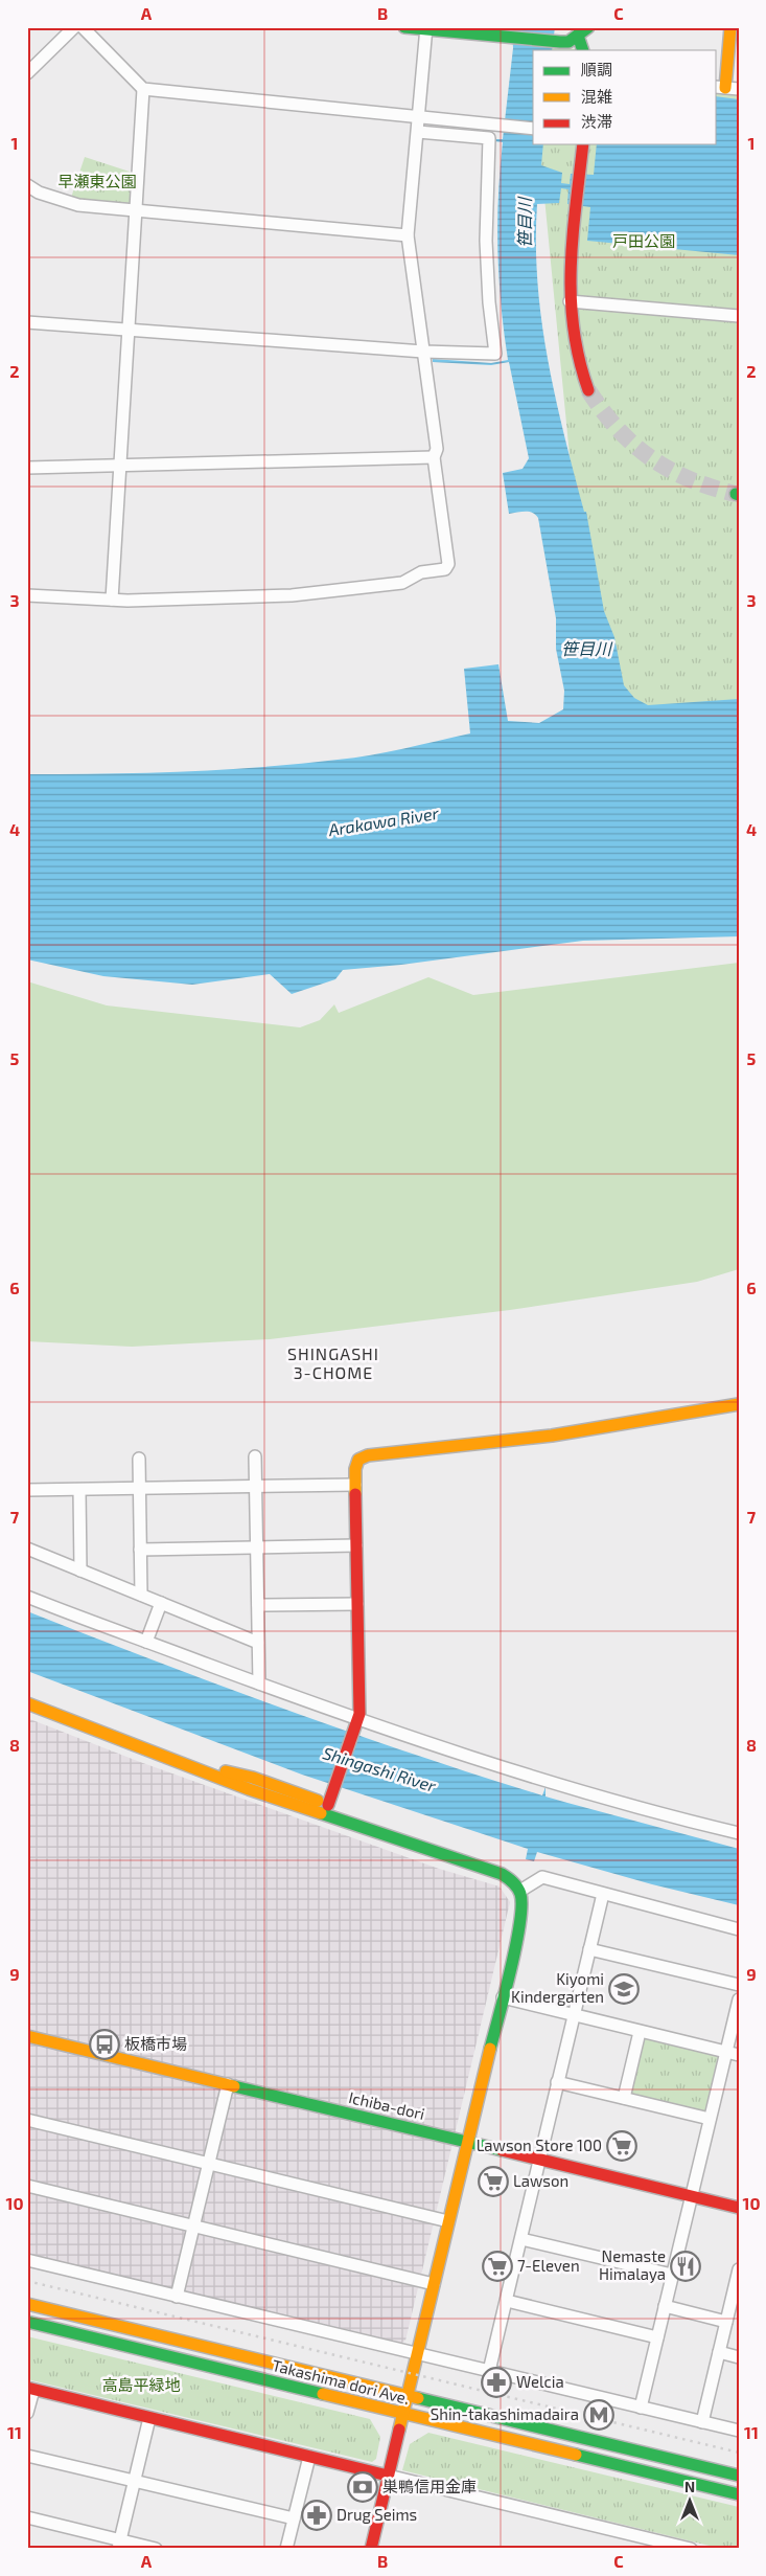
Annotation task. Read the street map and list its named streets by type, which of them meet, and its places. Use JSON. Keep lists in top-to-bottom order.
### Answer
{
  "streets": {
    "street": ["Ichiba-dori", "Takashima dori Ave."]
  },
  "districts": ["SHINGASHI 3-CHOME"],
  "water": ["笹目川", "Arakawa River", "Shingashi River"],
  "parks": ["早瀬東公園", "戸田公園", "高島平緑地"],
  "places": {
    "school or university": ["Kiyomi Kindergarten"],
    "bus stop": ["板橋市場"],
    "supermarket": ["Lawson Store 100", "Lawson", "7-Eleven"],
    "restaurant": ["Nemaste Himalaya"],
    "pharmacy": ["Welcia", "Drug Seims"],
    "metro station": ["Shin-takashimadaira"],
    "bank": ["巣鴨信用金庫"]
  },
  "legend": ["順調", "混雑", "渋滞"],
  "north": "top",
  "grid": {
    "columns": ["A", "B", "C"],
    "rows": [
      "1",
      "2",
      "3",
      "4",
      "5",
      "6",
      "7",
      "8",
      "9",
      "10",
      "11"
    ]
  }
}
